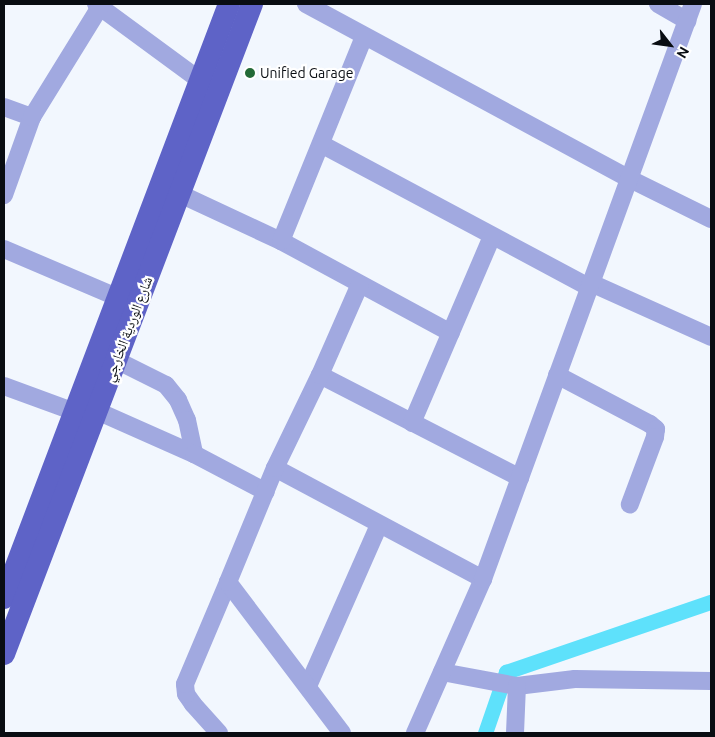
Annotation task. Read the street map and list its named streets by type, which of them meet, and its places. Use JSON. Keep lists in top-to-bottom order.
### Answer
{
  "streets": {
    "main road": ["شارع الوردية الخارجي"]
  },
  "places": ["Unified Garage"],
  "north": "bottom right"
}
